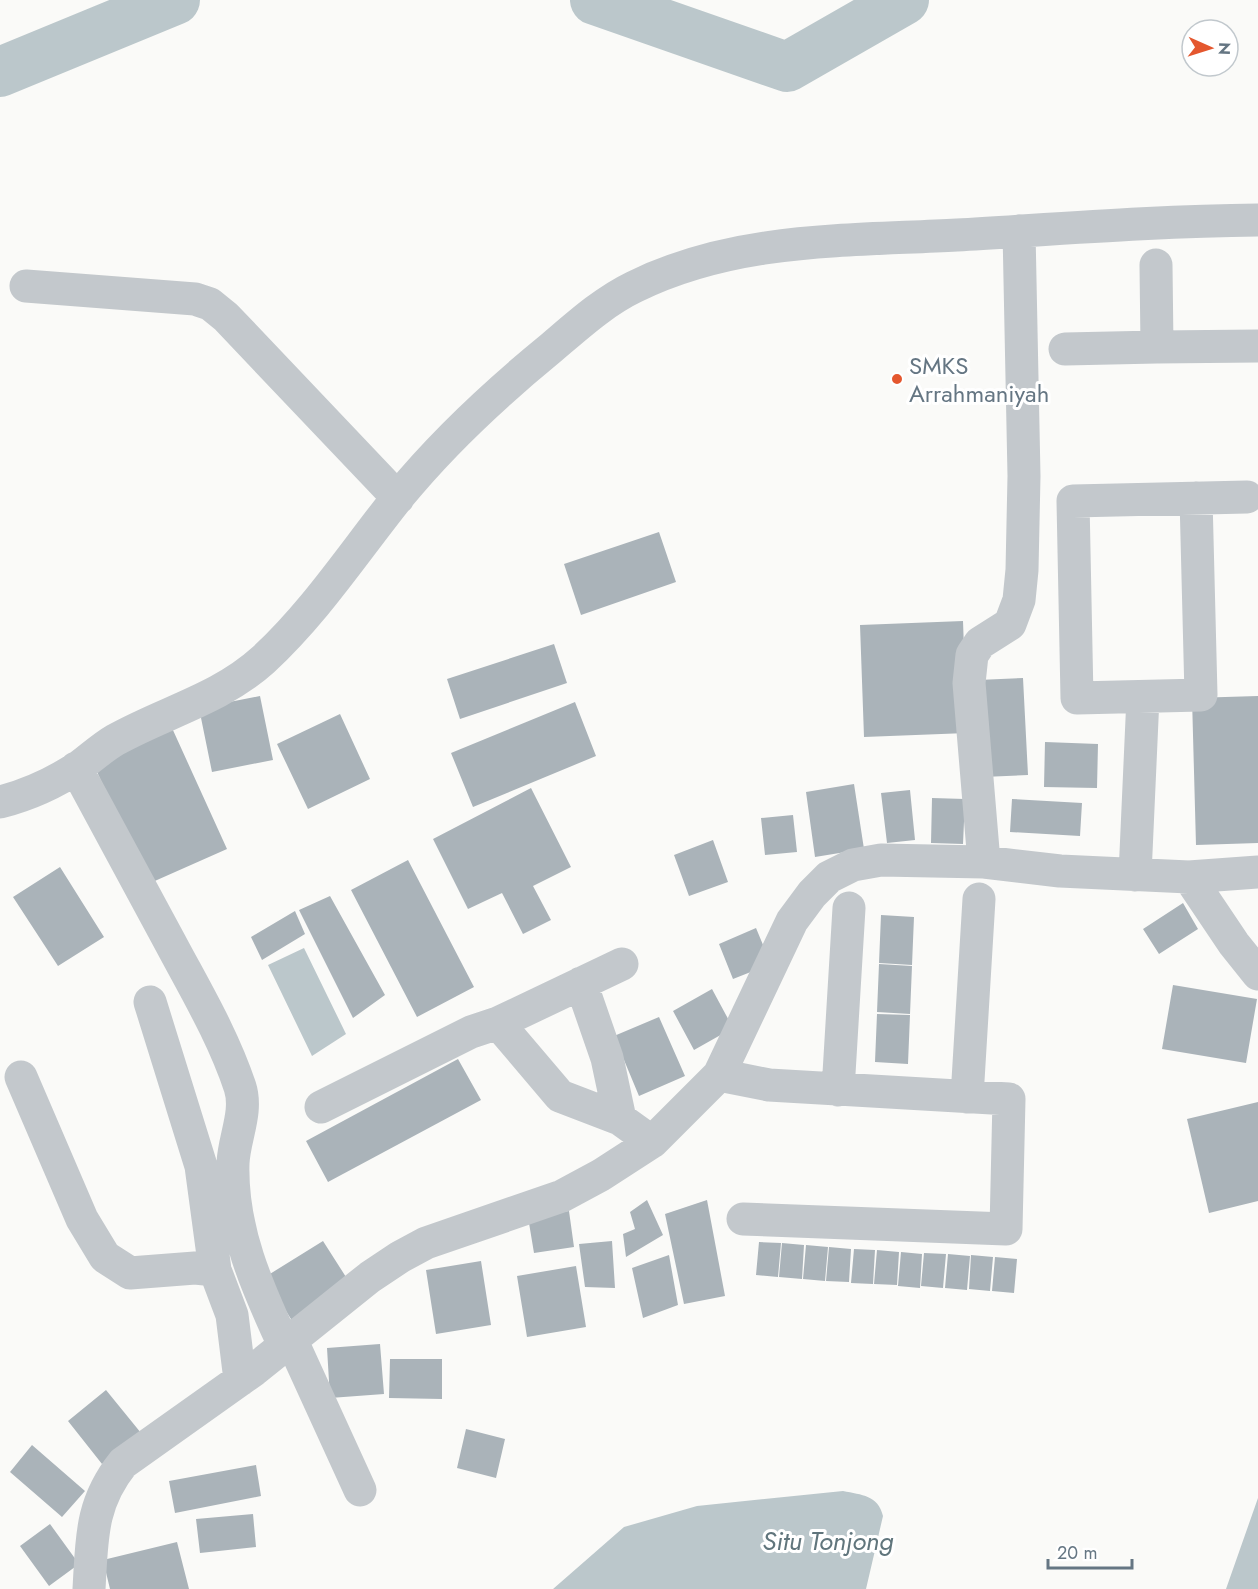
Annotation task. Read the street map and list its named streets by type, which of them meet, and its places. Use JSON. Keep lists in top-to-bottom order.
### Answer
{
  "water": ["Situ Tonjong"],
  "places": ["SMKS Arrahmaniyah"],
  "scale_bar": "20 m",
  "north": "right"
}
